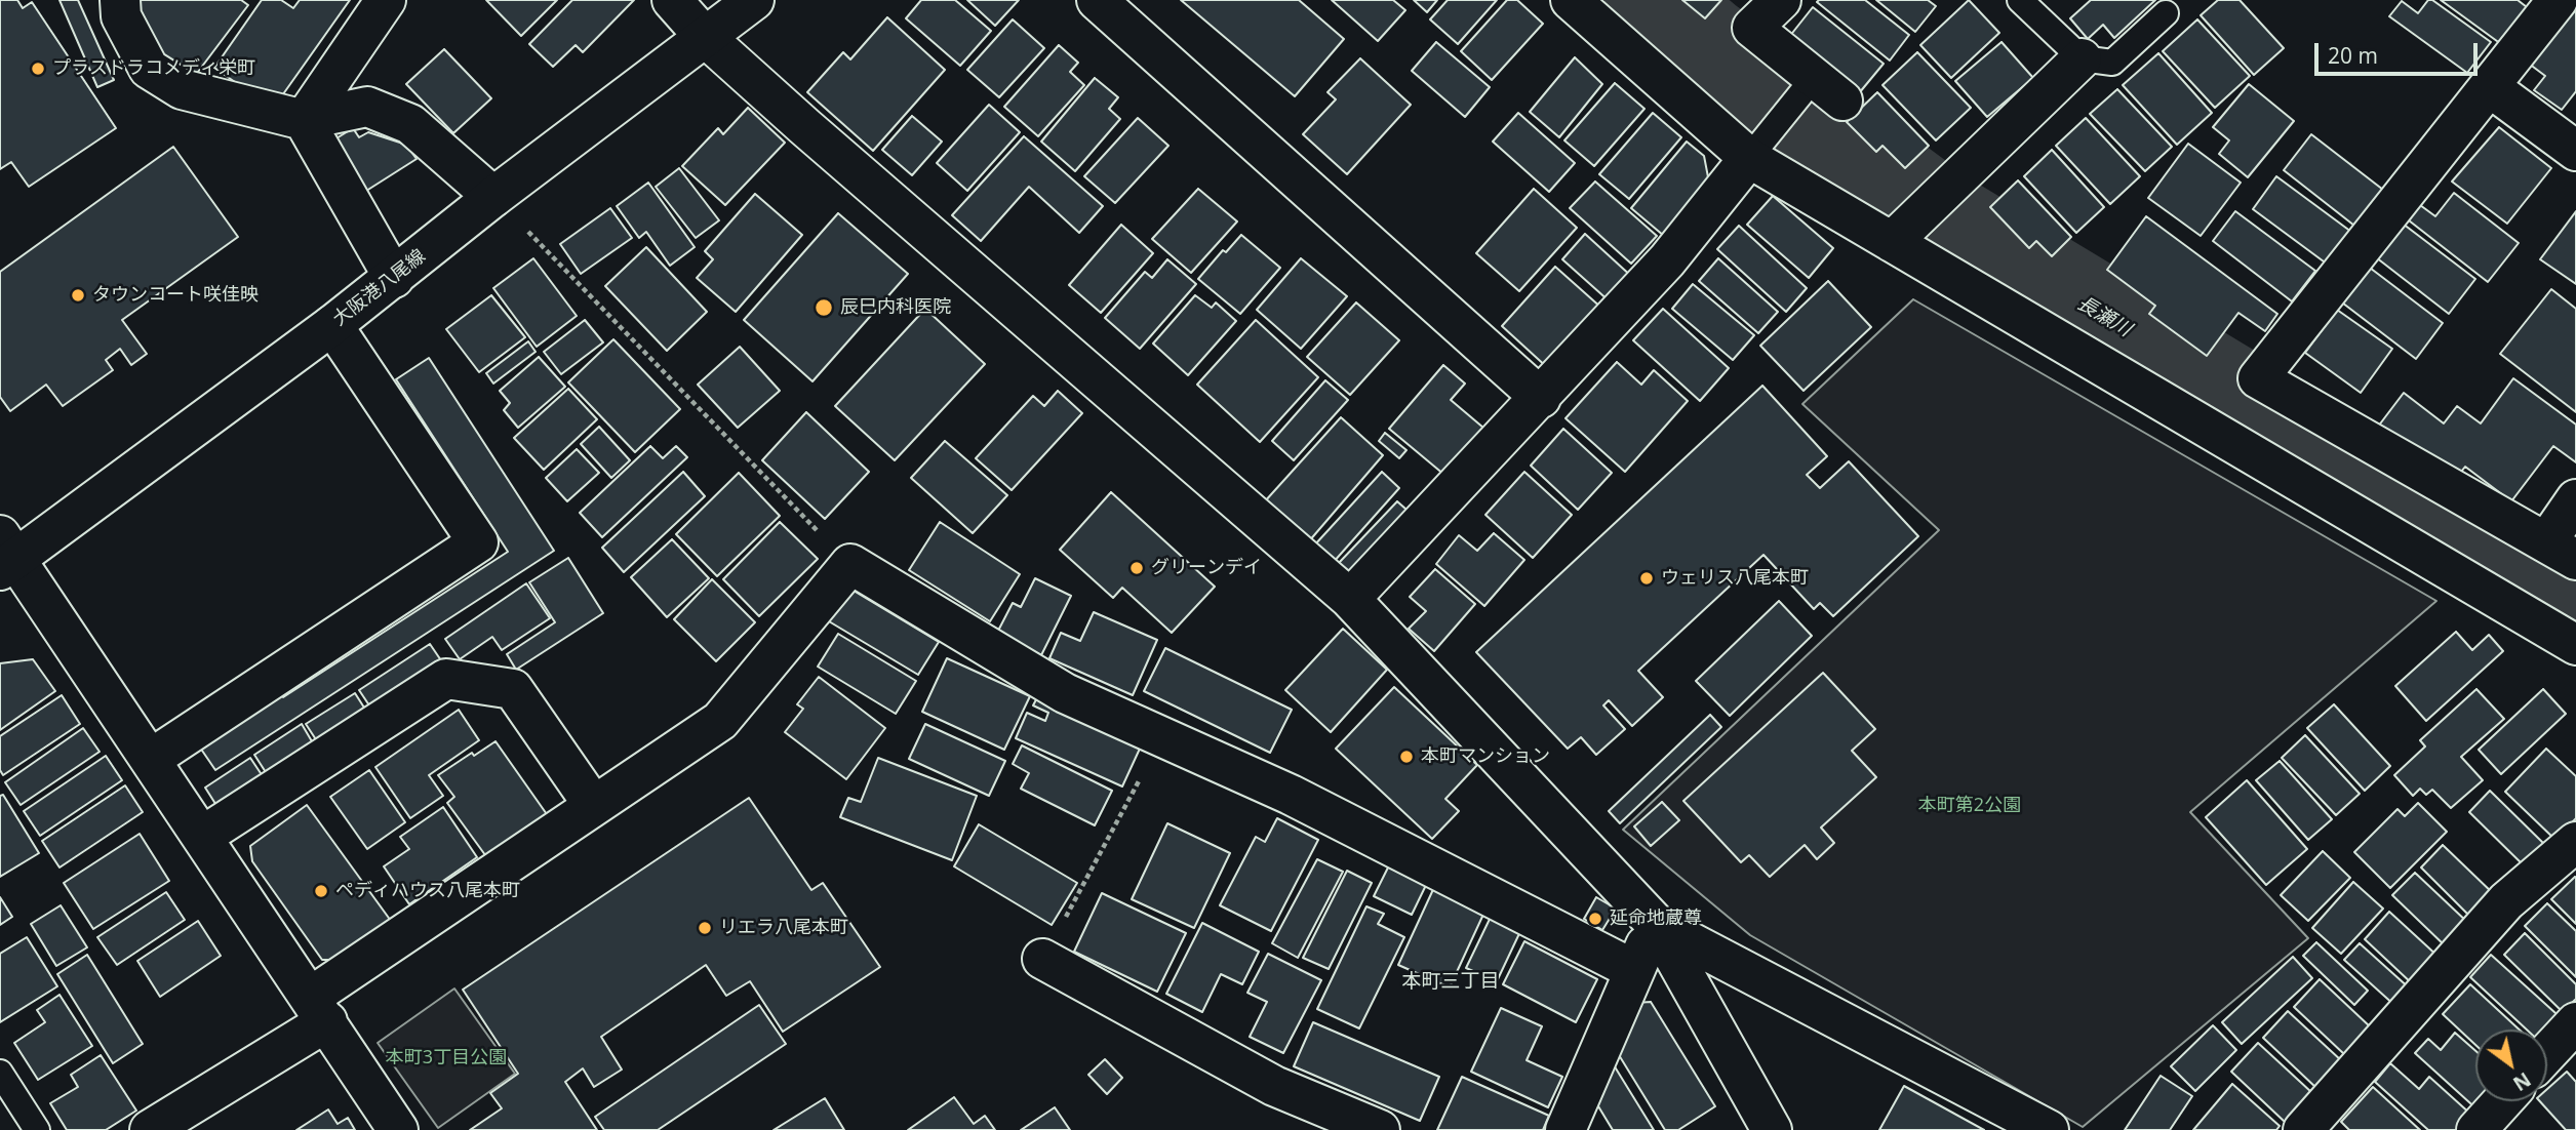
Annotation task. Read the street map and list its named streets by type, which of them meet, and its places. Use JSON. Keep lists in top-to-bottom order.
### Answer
{
  "streets": {
    "street": ["大阪港八尾線"]
  },
  "districts": ["本町三丁目"],
  "water": ["長瀬川"],
  "parks": ["本町第2公園", "本町3丁目公園"],
  "places": [
    "プラスドラコメディ栄町",
    "タウンコート咲佳映",
    "辰巳内科医院",
    "グリーンデイ",
    "ウェリス八尾本町",
    "本町マンション",
    "ペディハウス八尾本町",
    "延命地蔵尊",
    "リエラ八尾本町"
  ],
  "scale_bar": "20 m",
  "north": "bottom right"
}
